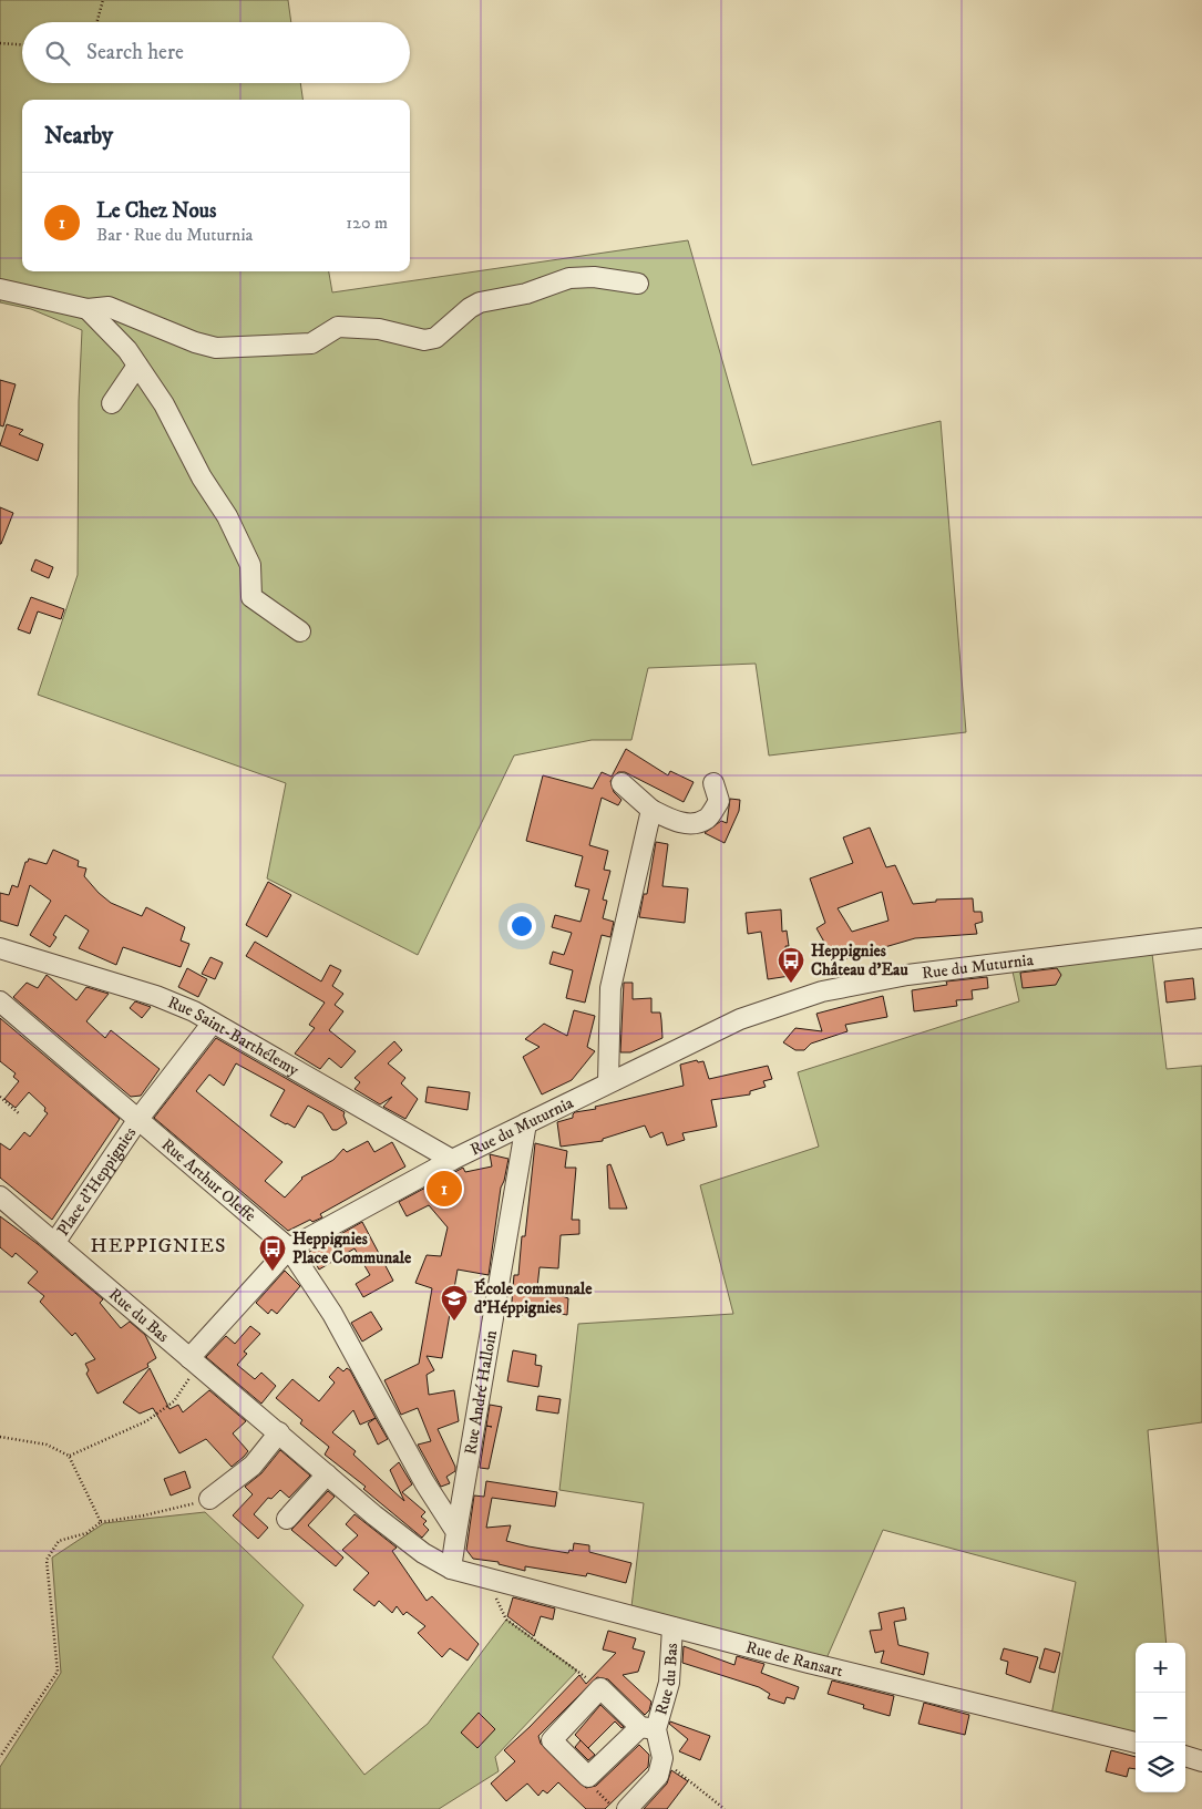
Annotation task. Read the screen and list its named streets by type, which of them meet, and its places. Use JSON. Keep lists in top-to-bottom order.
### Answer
{
  "streets": {
    "street": [
      "Rue du Muturnia",
      "Rue Saint-Barthélemy",
      "Rue Arthur Oleffe",
      "Place d'Heppignies",
      "Rue du Bas",
      "Rue André Halloin",
      "Rue de Ransart"
    ]
  },
  "crossings": [
    ["Rue du Muturnia", "Rue Saint-Barthélemy"],
    ["Rue du Muturnia", "Rue Arthur Oleffe"],
    ["Rue du Muturnia", "Rue André Halloin"],
    ["Rue Saint-Barthélemy", "Place d'Heppignies"],
    ["Rue Arthur Oleffe", "Place d'Heppignies"],
    ["Rue Arthur Oleffe", "Rue André Halloin"],
    ["Place d'Heppignies", "Rue du Bas"],
    ["Rue du Bas", "Rue de Ransart"]
  ],
  "districts": ["HEPPIGNIES"],
  "places": {
    "bus stop": ["Heppignies Château d'Eau", "Heppignies Place Communale"],
    "school or university": ["École communale d'Héppignies"]
  },
  "page": {
    "search": "Search here",
    "heading": "Nearby",
    "list": [
      {
        "mark": "1",
        "name": "Le Chez Nous",
        "note": "Bar · Rue du Muturnia",
        "value": "120 m"
      }
    ],
    "pins": "1",
    "map_buttons": ["+", "−"]
  }
}
